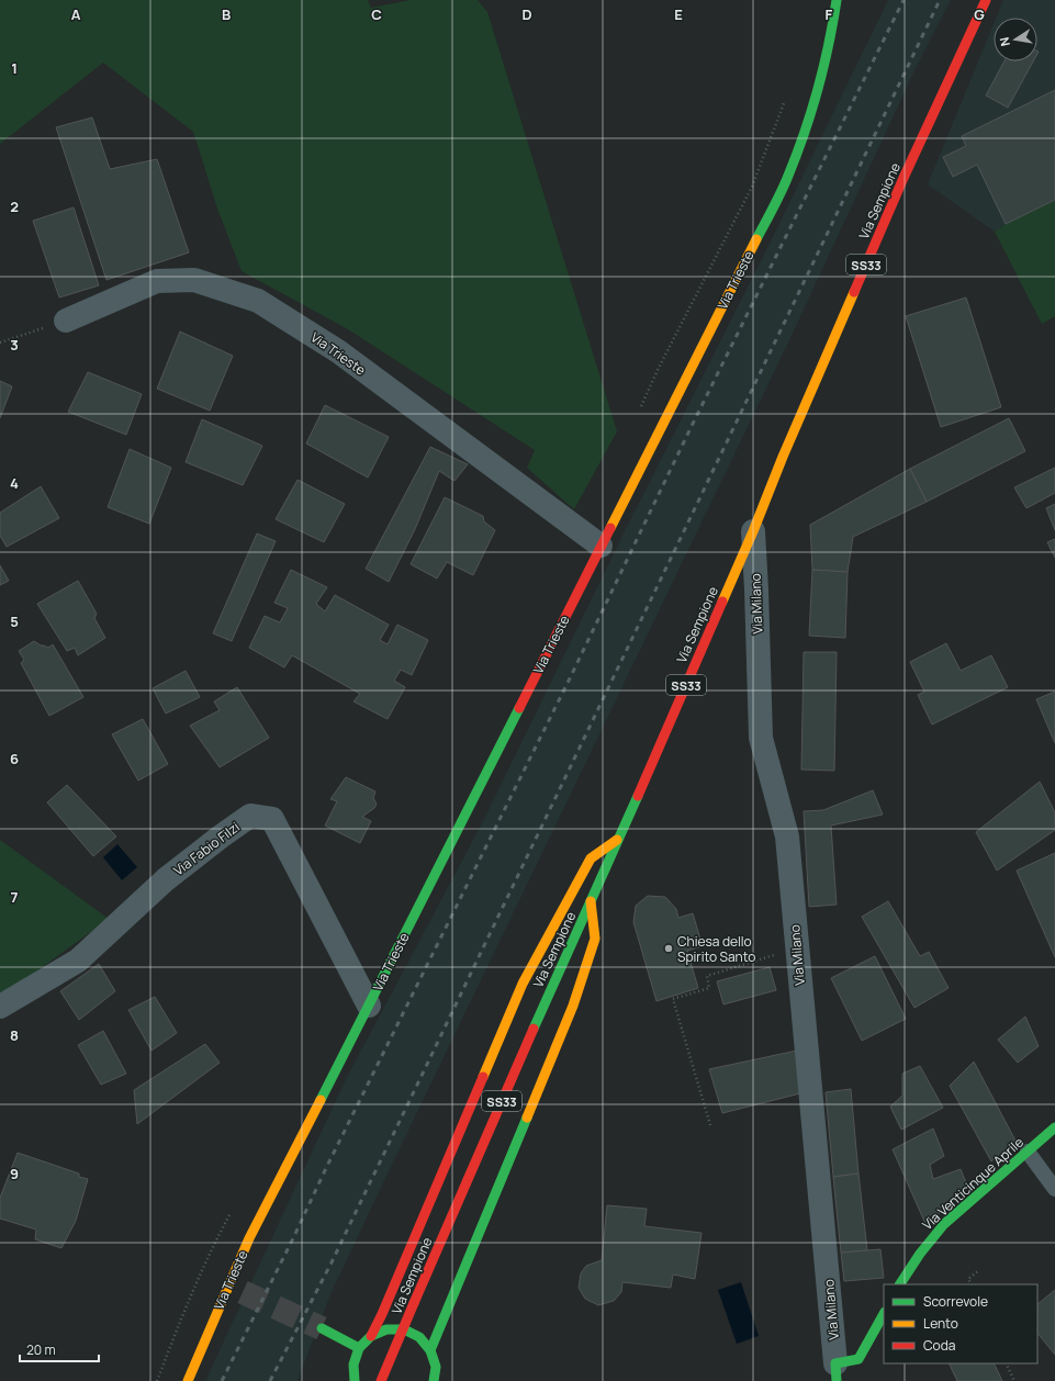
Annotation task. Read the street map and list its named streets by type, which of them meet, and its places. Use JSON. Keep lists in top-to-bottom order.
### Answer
{
  "streets": {
    "main road": [
      "Via Sempione",
      "SS33",
      "Via Trieste",
      "Via Venticinque Aprile"
    ],
    "street": ["Via Milano", "Via Fabio Filzi"]
  },
  "crossings": [
    ["Via Sempione", "Via Milano"],
    ["Via Trieste", "Via Fabio Filzi"]
  ],
  "places": ["Chiesa dello Spirito Santo"],
  "legend": ["Scorrevole", "Lento", "Coda"],
  "scale_bar": "20 m",
  "north": "left",
  "grid": {
    "columns": [
      "A",
      "B",
      "C",
      "D",
      "E",
      "F",
      "G"
    ],
    "rows": [
      "1",
      "2",
      "3",
      "4",
      "5",
      "6",
      "7",
      "8",
      "9"
    ]
  }
}
